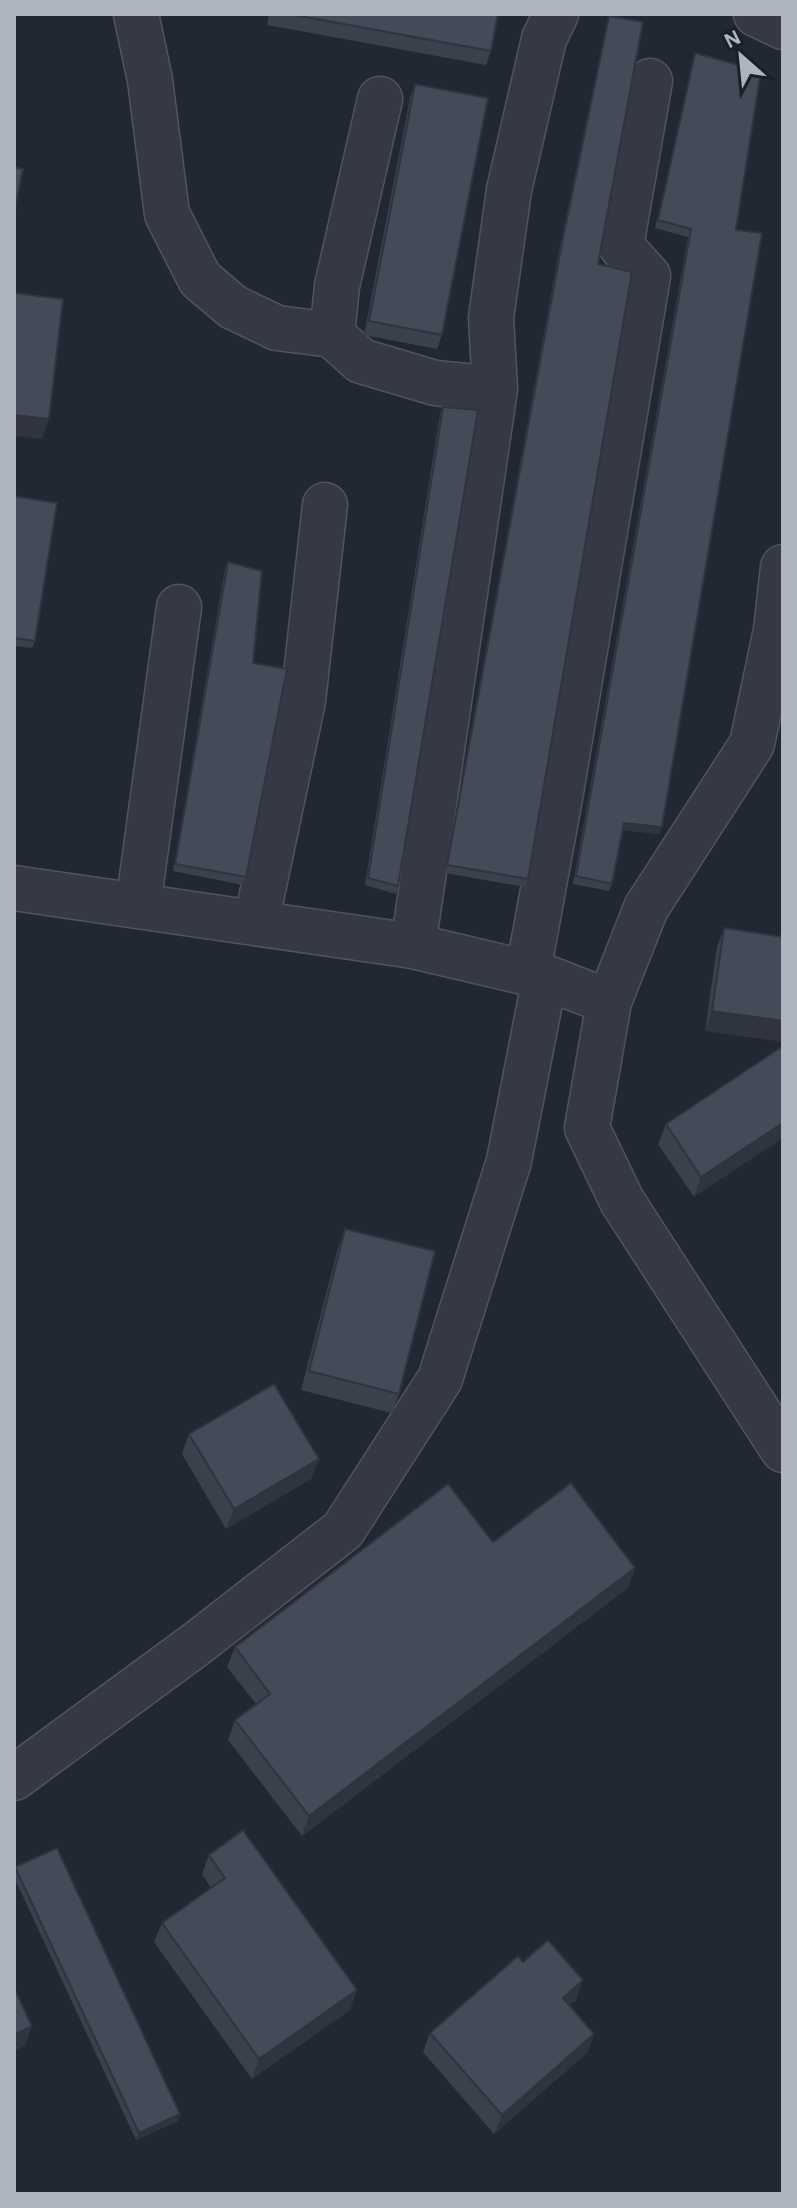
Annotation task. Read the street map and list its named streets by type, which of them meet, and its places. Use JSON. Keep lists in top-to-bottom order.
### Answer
{
  "north": "top left"
}
